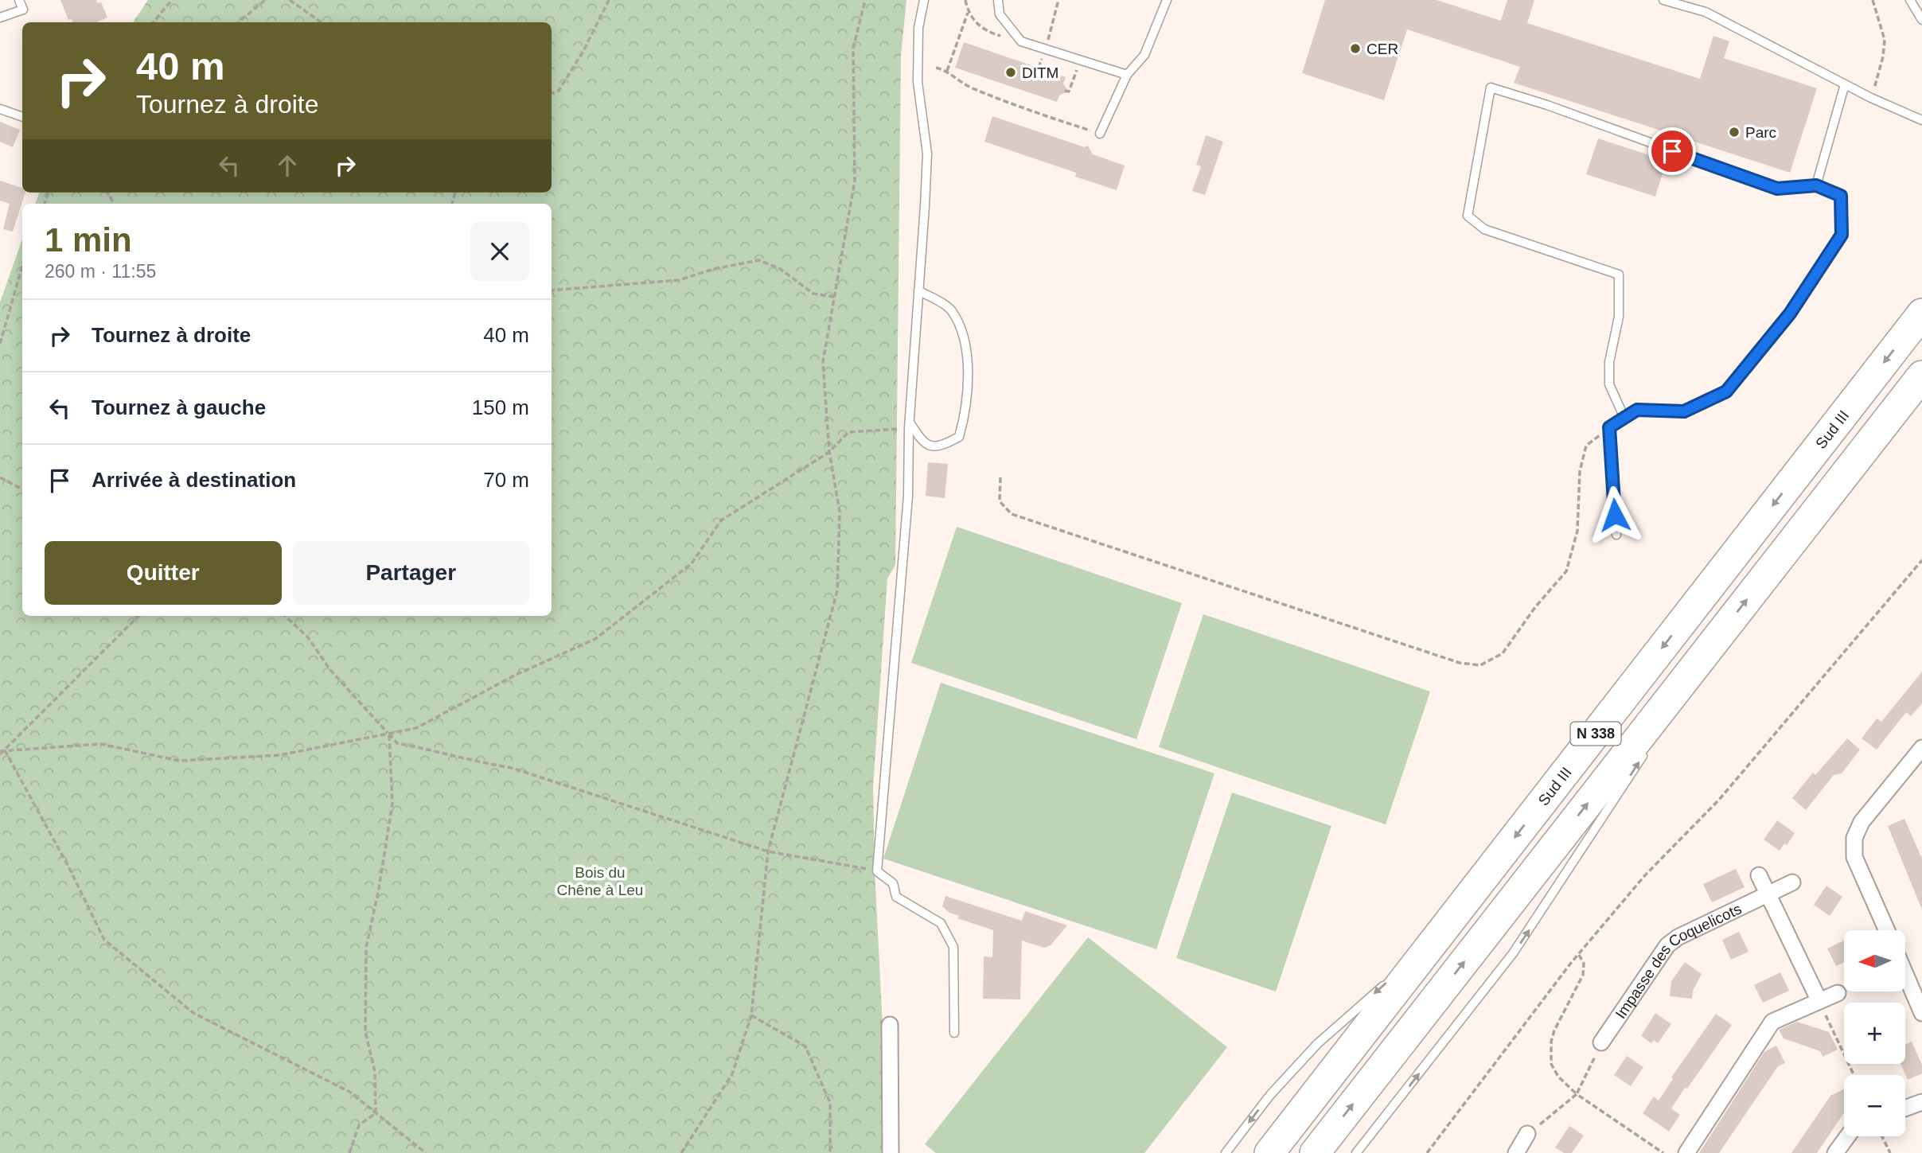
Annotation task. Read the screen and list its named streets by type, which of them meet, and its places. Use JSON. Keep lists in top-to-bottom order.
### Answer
{
  "streets": {
    "highway": ["Sud III", "N 338"],
    "street": ["Impasse des Coquelicots"]
  },
  "parks": ["Bois du Chêne à Leu"],
  "places": ["CER", "DITM", "Parc"],
  "north": "left",
  "page": {
    "turn": ["40 m", "Tournez à droite"],
    "heading": ["1 min", "260 m · 11:55"],
    "list": [
      {
        "name": "Tournez à droite",
        "value": "40 m"
      },
      {
        "name": "Tournez à gauche",
        "value": "150 m"
      },
      {
        "name": "Arrivée à destination",
        "value": "70 m"
      }
    ],
    "buttons": ["Quitter", "Partager"],
    "map_buttons": ["+", "−"]
  }
}
